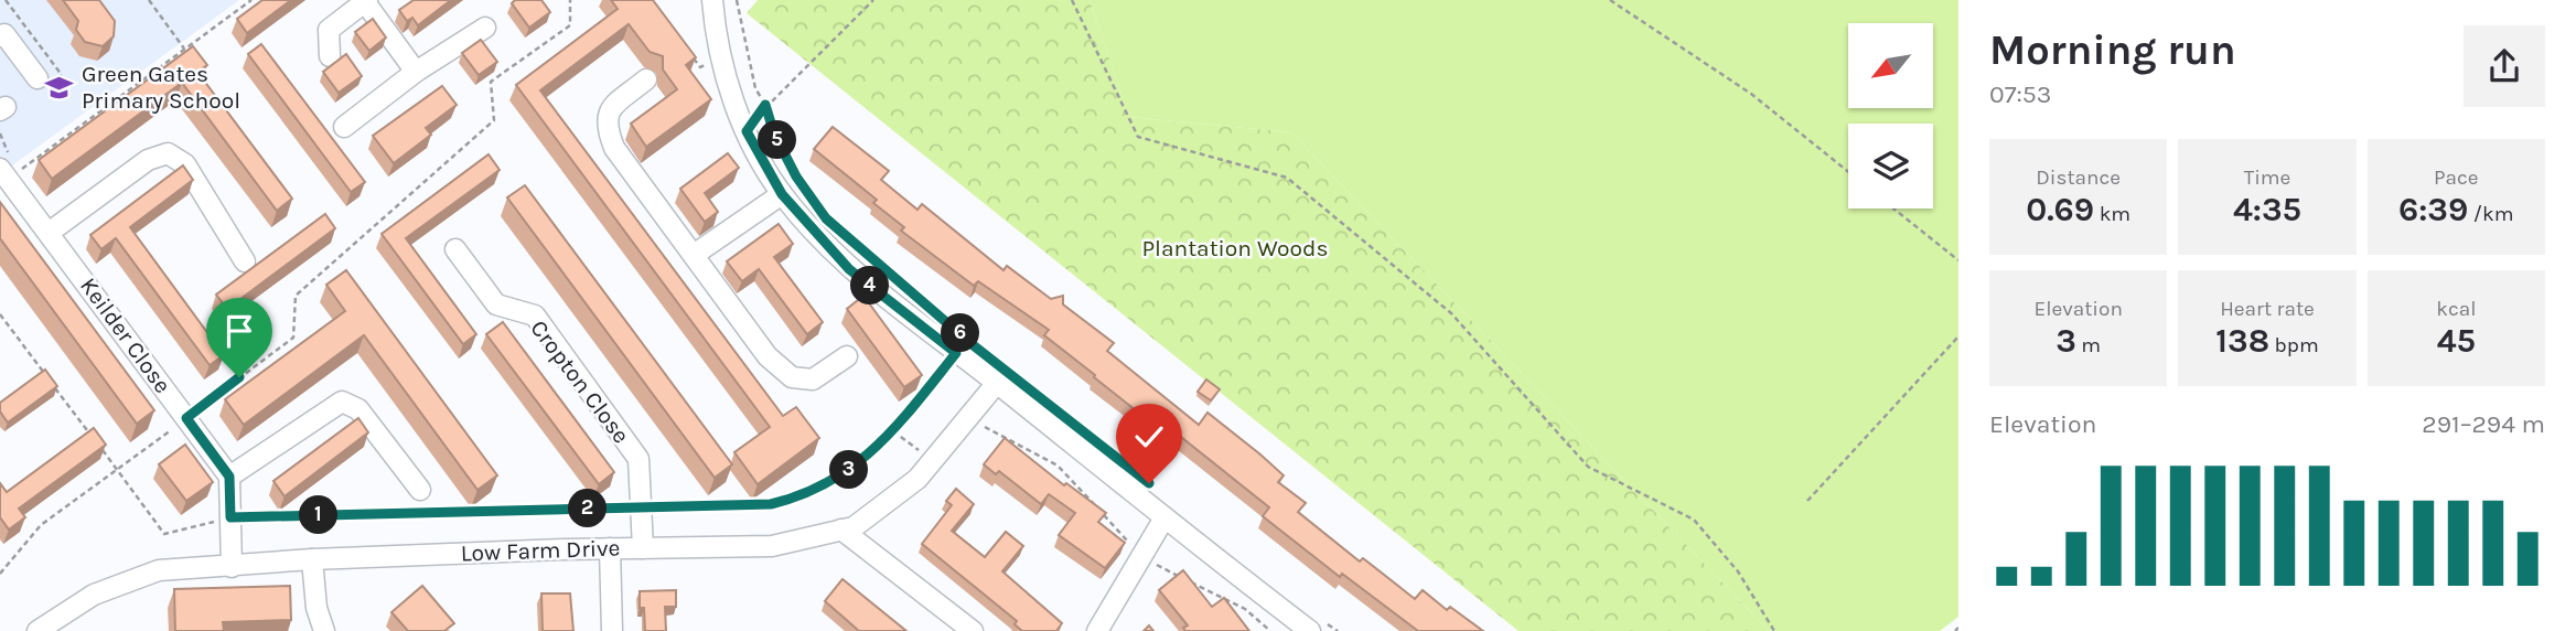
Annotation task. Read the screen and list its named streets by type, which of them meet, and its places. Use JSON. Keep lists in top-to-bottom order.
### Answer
{
  "streets": {
    "street": ["Keilder Close", "Cropton Close", "Low Farm Drive"]
  },
  "crossings": [
    ["Cropton Close", "Low Farm Drive"]
  ],
  "parks": ["Plantation Woods"],
  "places": {
    "school or university": ["Green Gates Primary School"]
  },
  "north": "bottom left",
  "page": {
    "heading": ["Morning run", "07:53"],
    "pins": [
      "5",
      "4",
      "6",
      "3",
      "2",
      "1"
    ],
    "stats": [
      ["Distance", "0.69 km"],
      ["Time", "4:35"],
      ["Pace", "6:39 /km"],
      ["Elevation", "3 m"],
      ["Heart rate", "138 bpm"],
      ["kcal", "45"]
    ],
    "chart": ["Elevation", "291–294 m"]
  }
}
